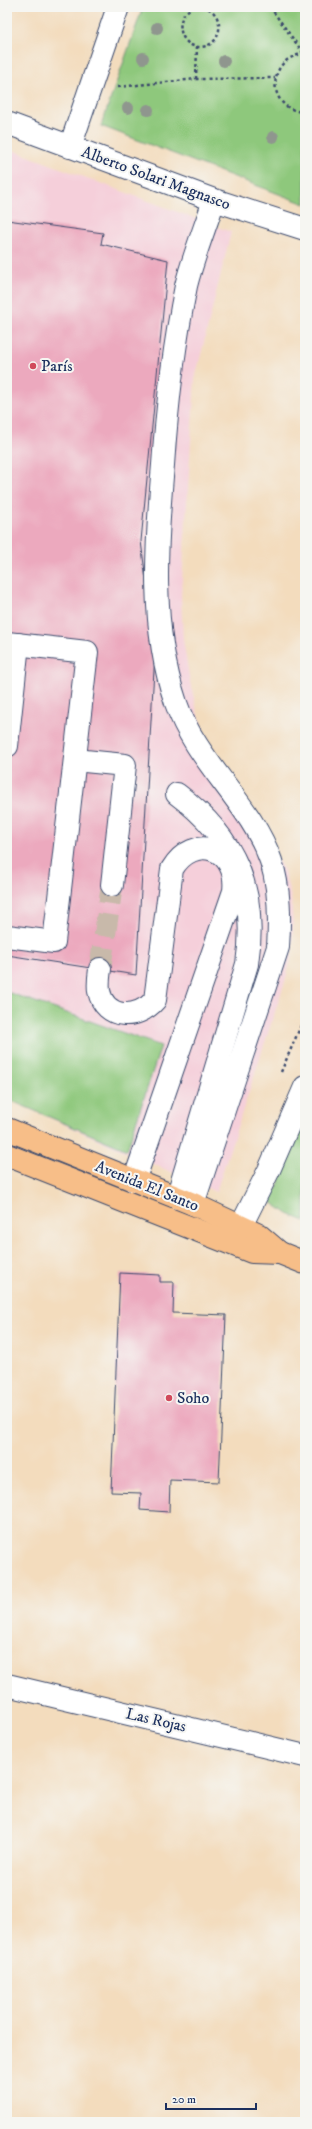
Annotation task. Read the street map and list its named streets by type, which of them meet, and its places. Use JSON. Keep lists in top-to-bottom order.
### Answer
{
  "streets": {
    "main road": ["Avenida El Santo"],
    "street": ["Alberto Solari Magnasco", "Las Rojas"]
  },
  "places": ["París", "Soho"],
  "scale_bar": "20 m"
}
